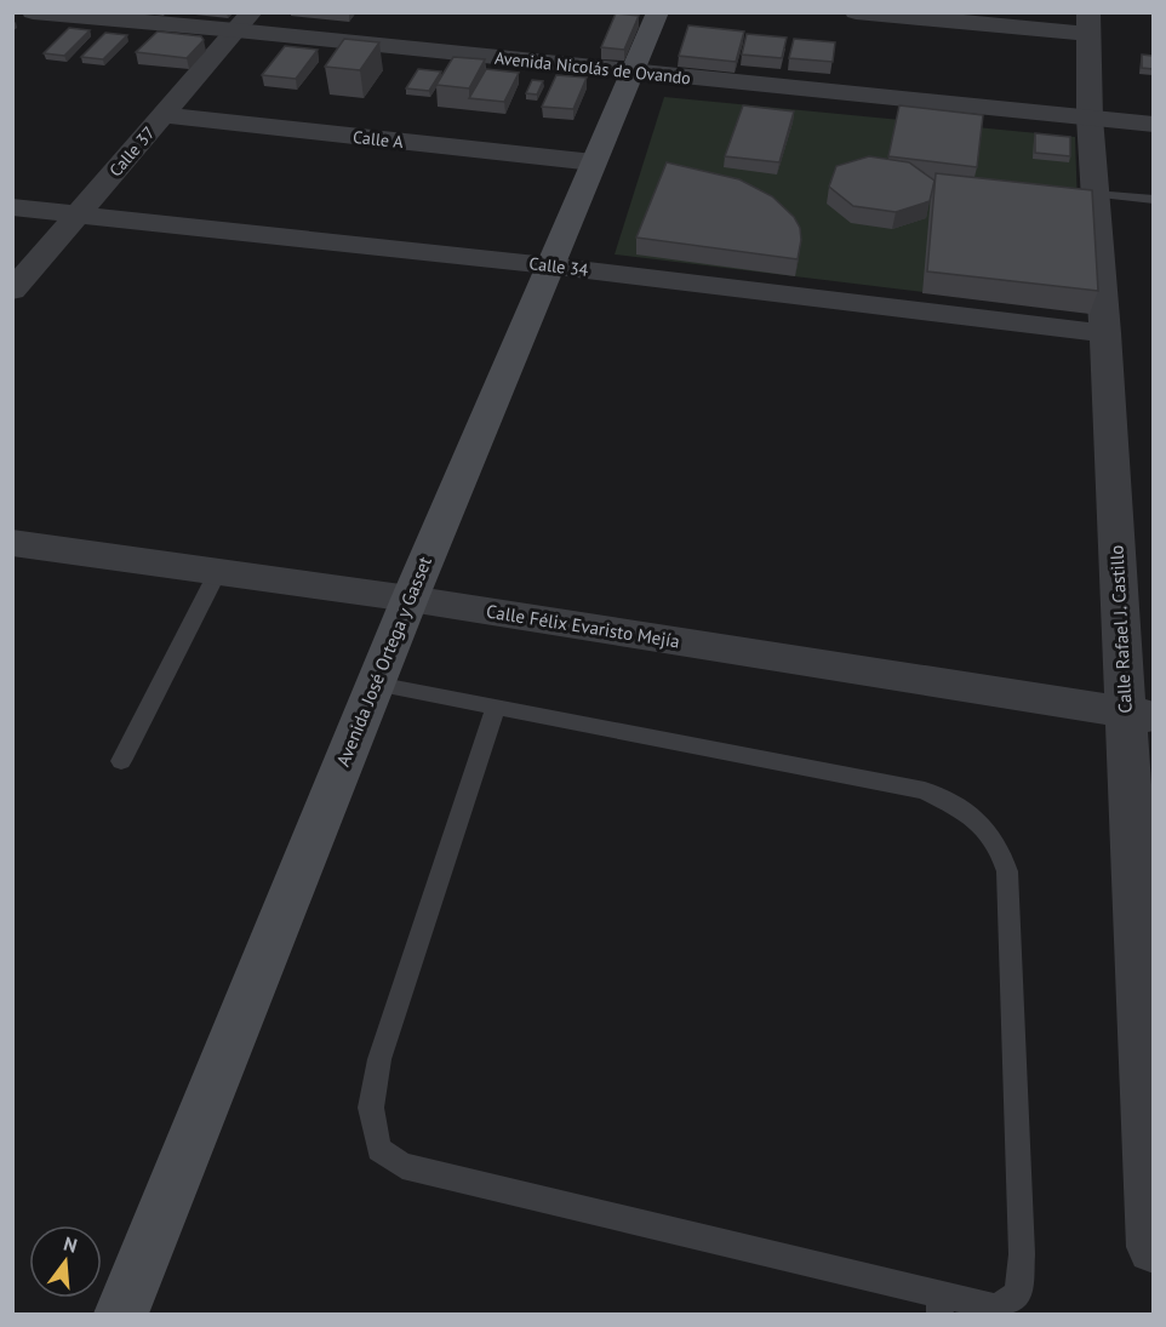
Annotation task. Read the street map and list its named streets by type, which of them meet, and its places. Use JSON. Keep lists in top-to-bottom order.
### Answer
{
  "streets": {
    "main road": ["Avenida José Ortega y Gasset"],
    "street": [
      "Avenida Nicolás de Ovando",
      "Calle A",
      "Calle 37",
      "Calle 34",
      "Calle Félix Evaristo Mejía",
      "Calle Rafael J. Castillo"
    ]
  },
  "crossings": [
    ["Avenida Nicolás de Ovando", "Calle 37"],
    ["Avenida Nicolás de Ovando", "Calle Rafael J. Castillo"],
    ["Avenida Nicolás de Ovando", "Avenida José Ortega y Gasset"],
    ["Calle A", "Calle 37"],
    ["Calle A", "Avenida José Ortega y Gasset"],
    ["Calle 37", "Calle 34"],
    ["Calle 34", "Calle Rafael J. Castillo"],
    ["Calle 34", "Avenida José Ortega y Gasset"],
    ["Calle Félix Evaristo Mejía", "Calle Rafael J. Castillo"],
    ["Calle Félix Evaristo Mejía", "Avenida José Ortega y Gasset"]
  ],
  "north": "top"
}
